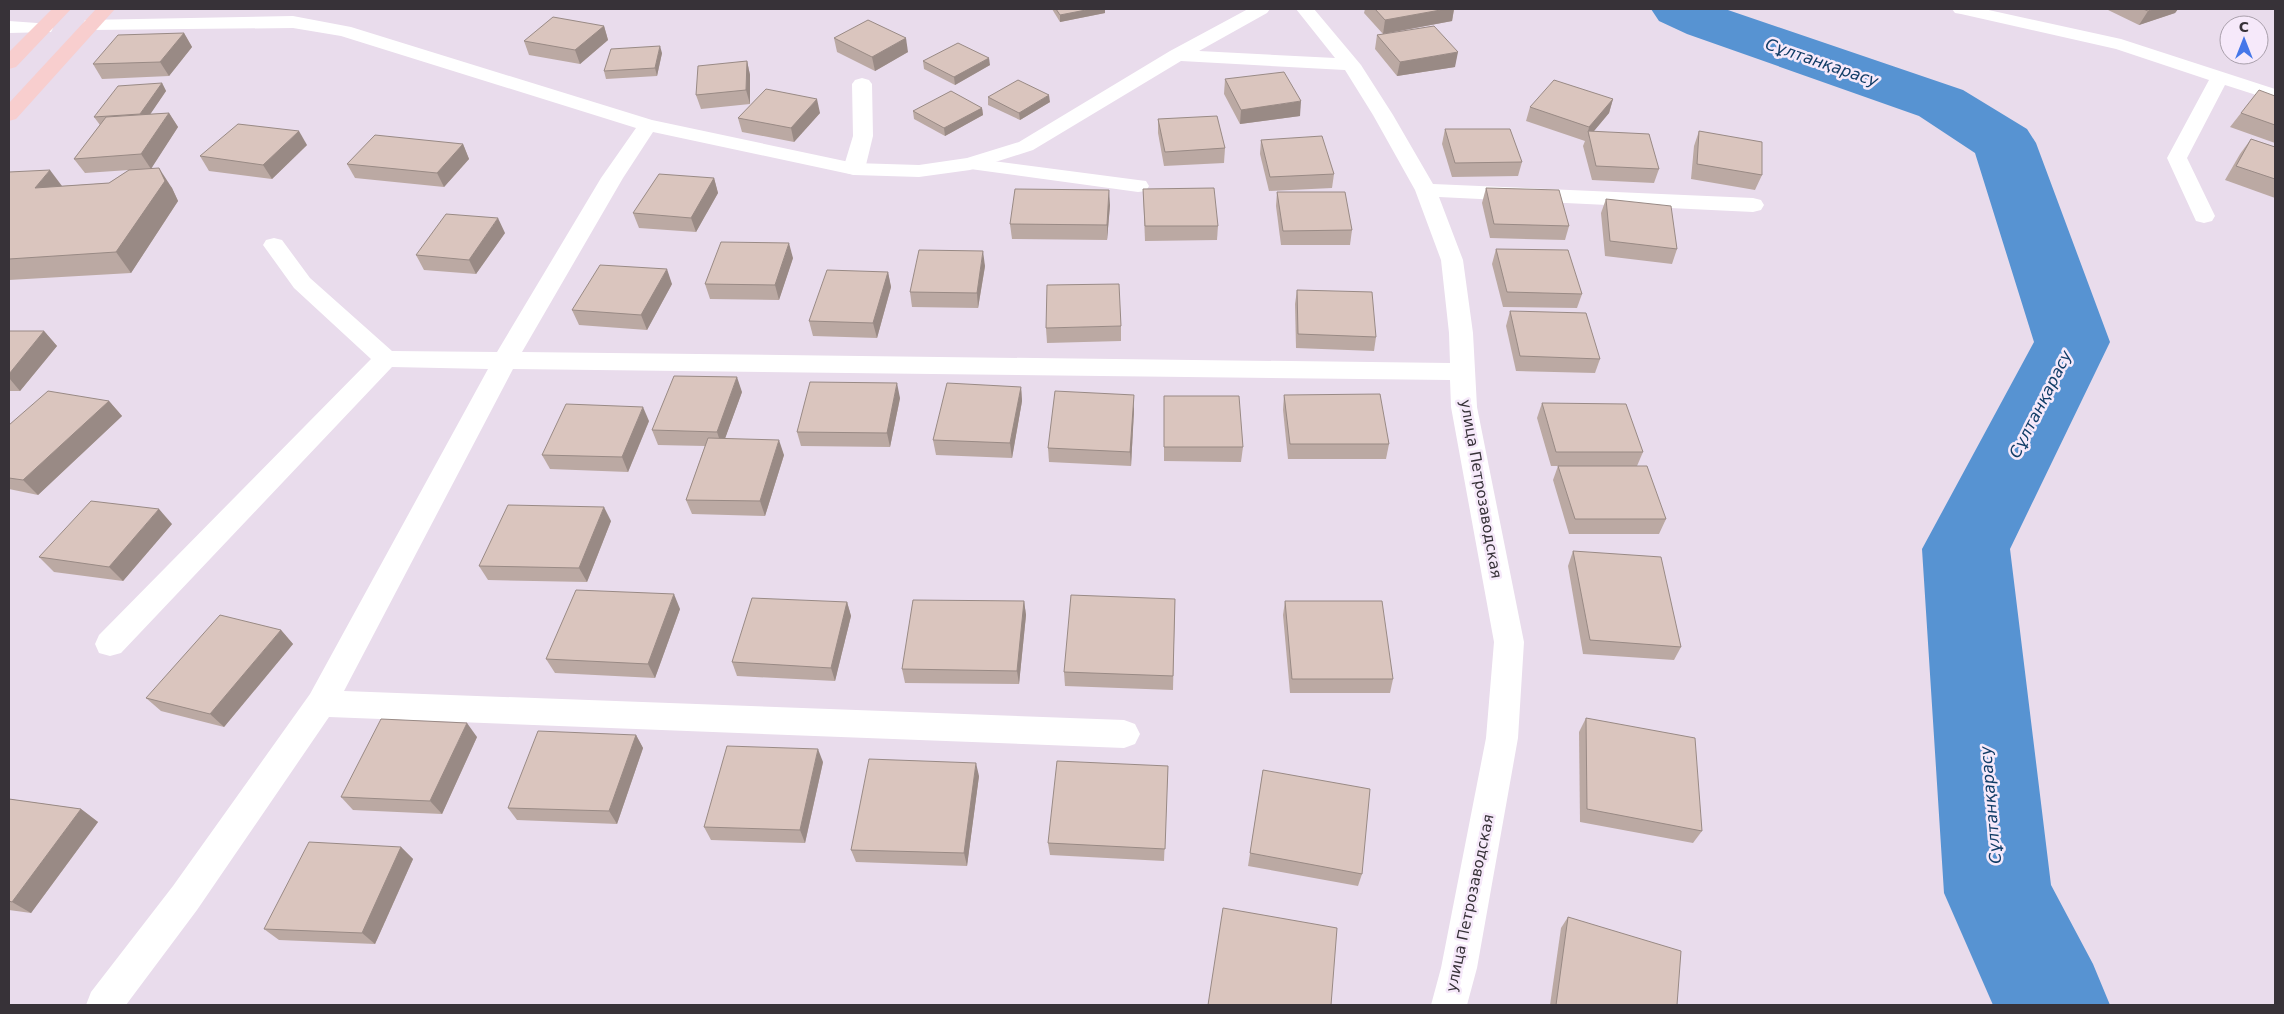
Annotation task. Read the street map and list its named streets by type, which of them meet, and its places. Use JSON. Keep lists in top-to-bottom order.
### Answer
{
  "streets": {
    "street": ["улица Петрозаводская"]
  },
  "water": ["Сұлтанқарасу"],
  "north": "top"
}
